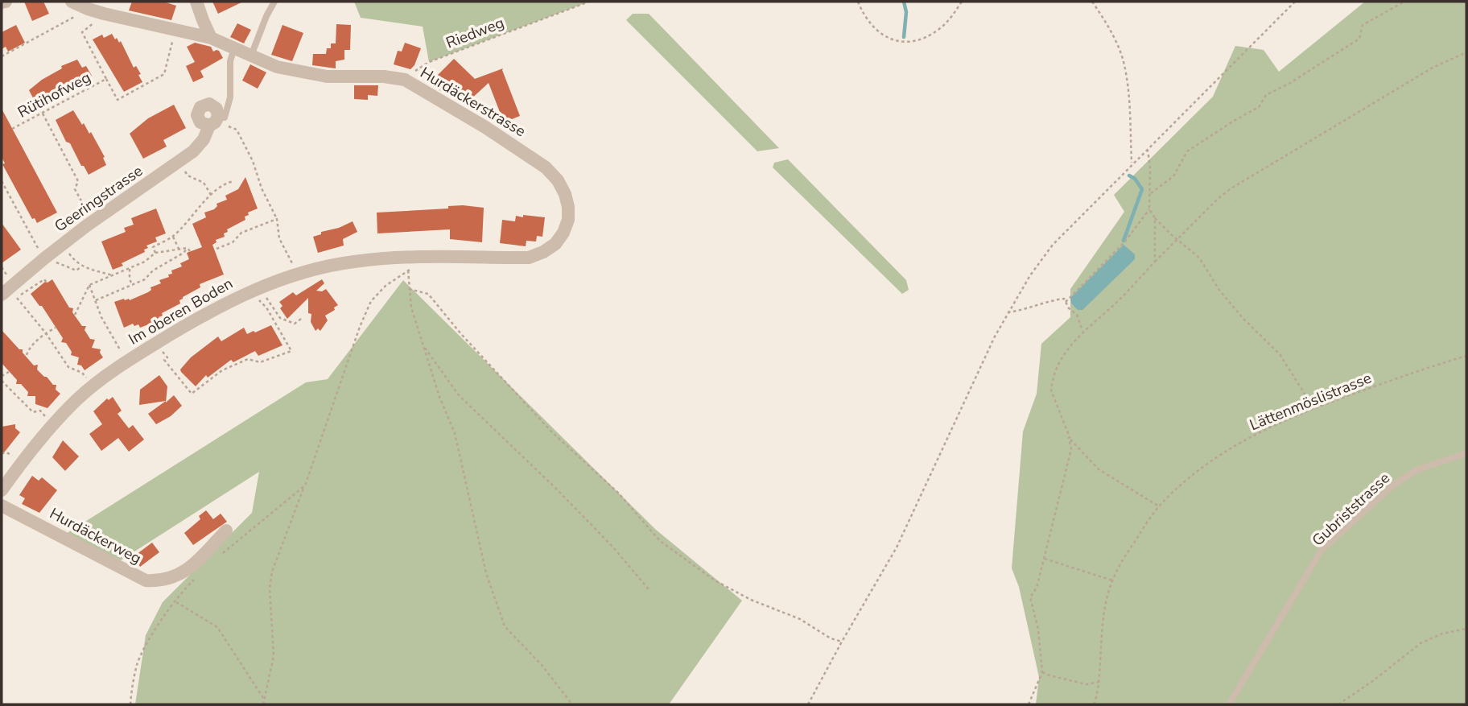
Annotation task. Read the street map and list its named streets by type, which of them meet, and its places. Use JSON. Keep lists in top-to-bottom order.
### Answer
{
  "streets": {
    "street": [
      "Hurdäckerstrasse",
      "Geeringstrasse",
      "Im oberen Boden",
      "Hurdäckerweg"
    ],
    "lane": ["Gubriststrasse"],
    "path": ["Riedweg", "Rütihofweg", "Lättenmöslistrasse"]
  },
  "crossings": [
    ["Riedweg", "Hurdäckerstrasse"],
    ["Rütihofweg", "Hurdäckerstrasse"],
    ["Hurdäckerstrasse", "Im oberen Boden"]
  ]
}
